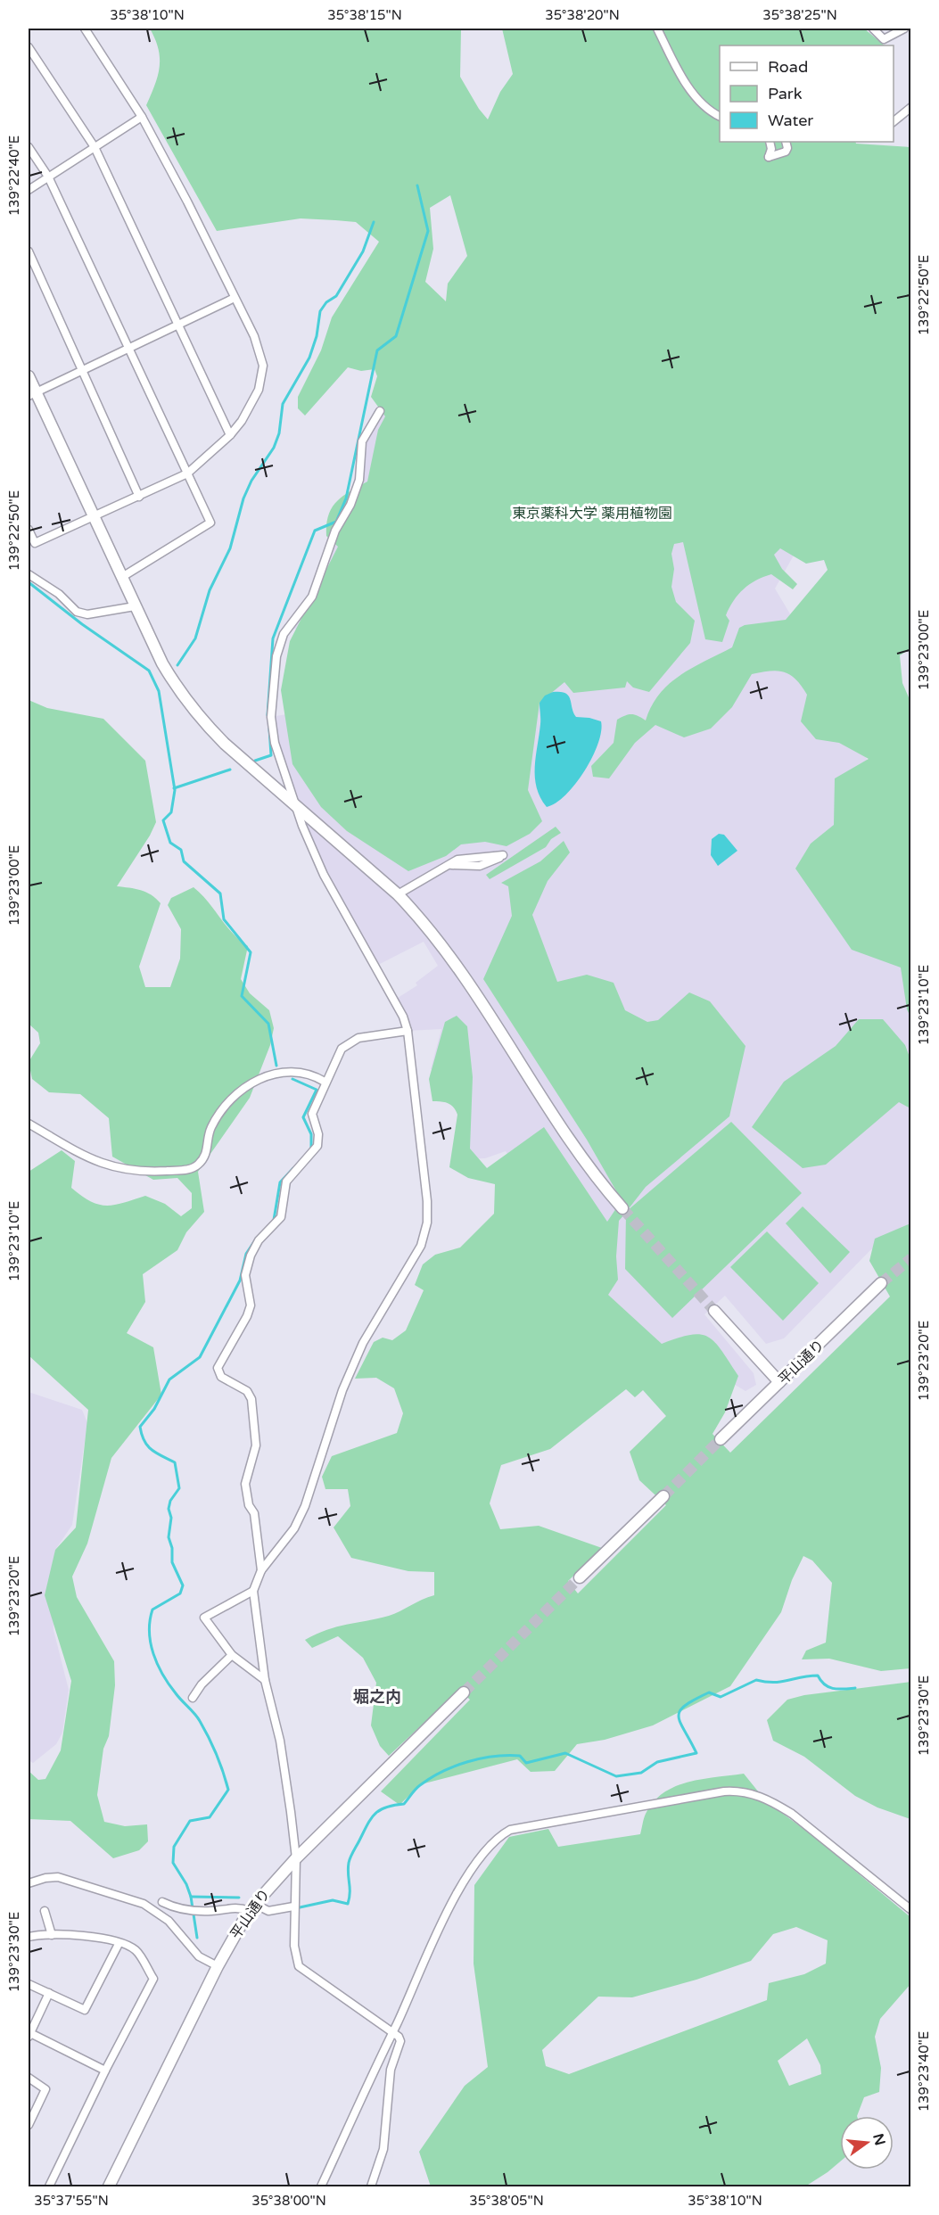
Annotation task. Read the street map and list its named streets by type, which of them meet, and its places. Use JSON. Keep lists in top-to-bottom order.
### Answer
{
  "streets": {
    "street": ["平山通り"]
  },
  "districts": ["堀之内"],
  "parks": ["東京薬科大学 薬用植物園"],
  "legend": ["Road", "Park", "Water"],
  "north": "right",
  "coordinates": [
    "35°38'10\"N",
    "35°38'15\"N",
    "35°38'20\"N",
    "35°38'25\"N",
    "139°22'40\"E",
    "139°22'50\"E",
    "139°23'00\"E",
    "139°23'10\"E",
    "139°23'20\"E",
    "139°23'30\"E",
    "139°23'40\"E",
    "35°37'55\"N",
    "35°38'00\"N",
    "35°38'05\"N"
  ]
}
